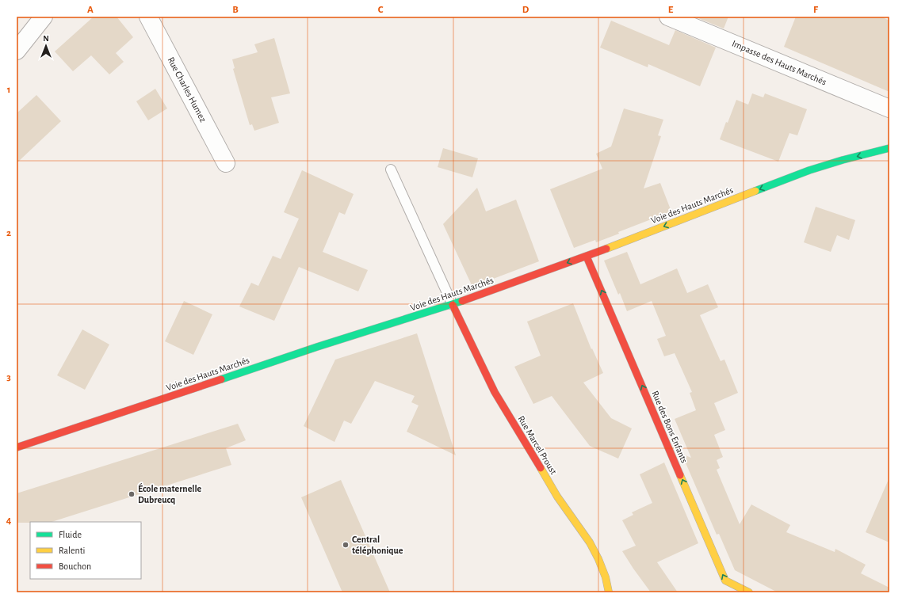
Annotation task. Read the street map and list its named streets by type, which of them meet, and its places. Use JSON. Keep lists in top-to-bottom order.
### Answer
{
  "streets": {
    "street": [
      "Impasse des Hauts Marchés",
      "Rue Charles Humez",
      "Voie des Hauts Marchés",
      "Rue des Bons Enfants",
      "Rue Marcel Proust"
    ]
  },
  "crossings": [
    ["Voie des Hauts Marchés", "Rue des Bons Enfants"],
    ["Voie des Hauts Marchés", "Rue Marcel Proust"]
  ],
  "one_way": ["Voie des Hauts Marchés", "Rue des Bons Enfants"],
  "places": ["École maternelle Dubreucq", "Central téléphonique"],
  "legend": ["Fluide", "Ralenti", "Bouchon"],
  "north": "top",
  "grid": {
    "columns": [
      "A",
      "B",
      "C",
      "D",
      "E",
      "F"
    ],
    "rows": [
      "1",
      "2",
      "3",
      "4"
    ]
  }
}
